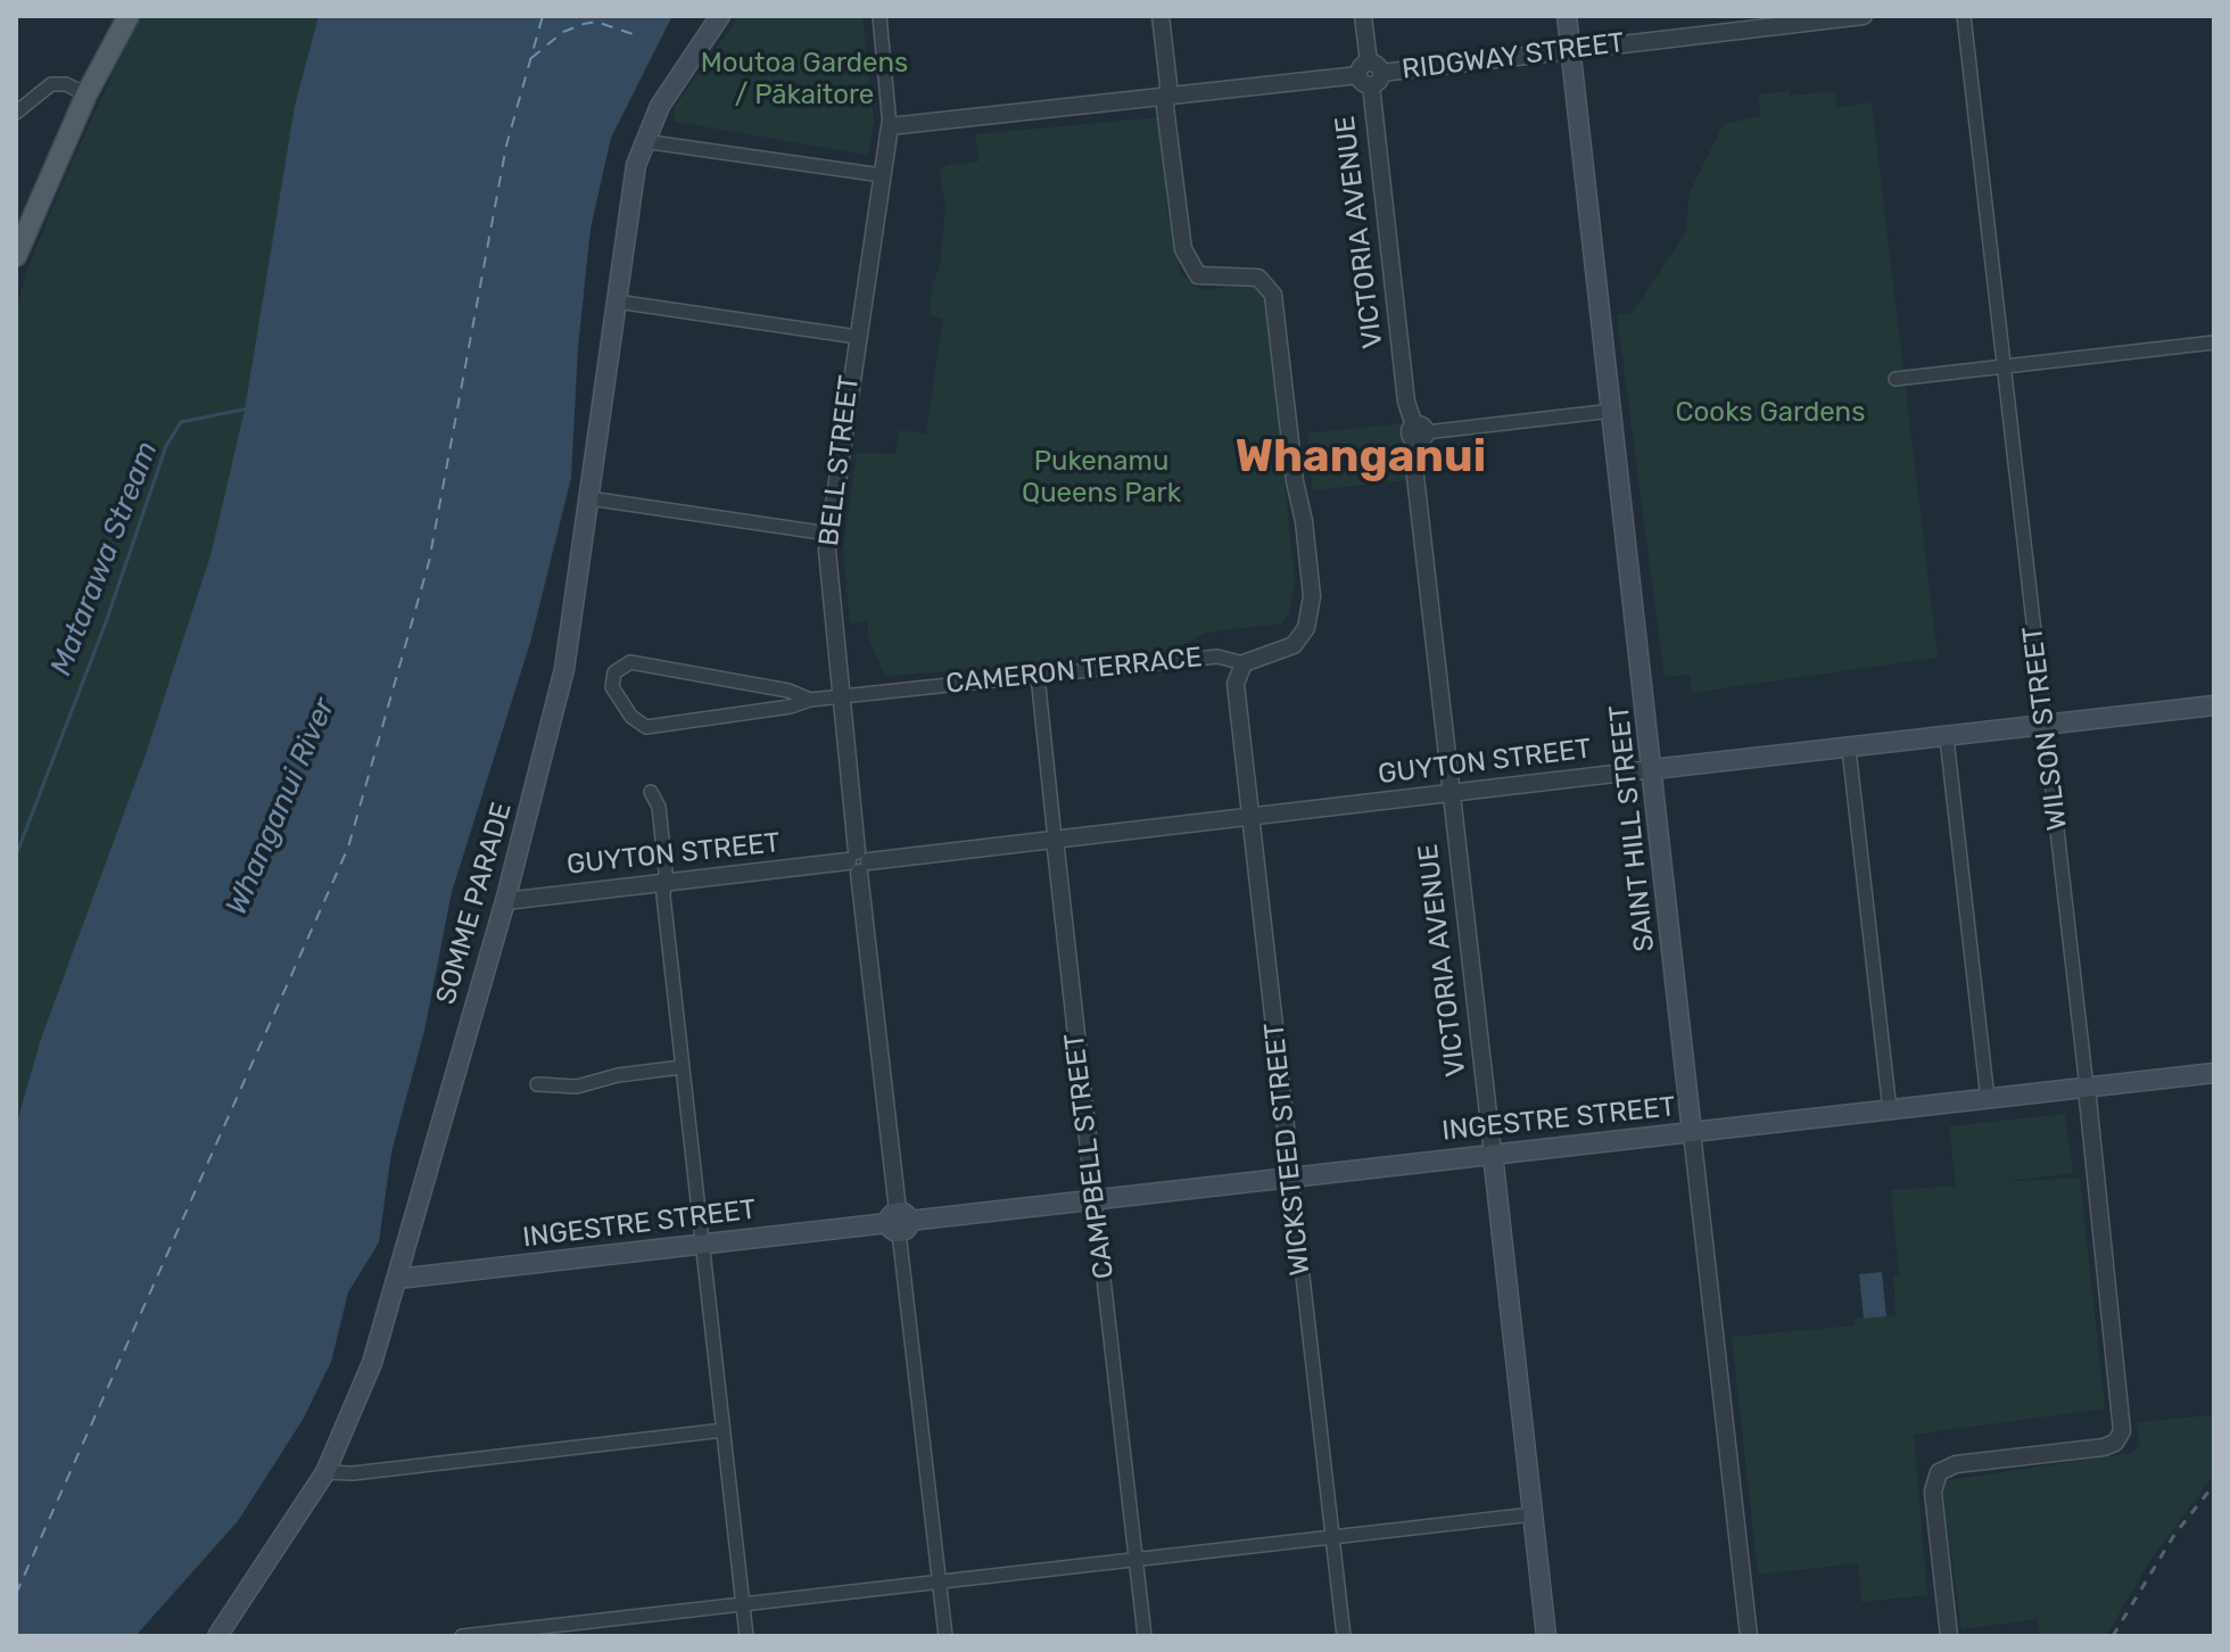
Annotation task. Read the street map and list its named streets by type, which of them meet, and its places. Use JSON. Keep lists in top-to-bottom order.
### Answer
{
  "streets": {
    "main road": [
      "VICTORIA AVENUE",
      "GUYTON STREET",
      "SAINT HILL STREET",
      "SOMME PARADE",
      "INGESTRE STREET"
    ],
    "street": [
      "RIDGWAY STREET",
      "BELL STREET",
      "CAMERON TERRACE",
      "WILSON STREET",
      "WICKSTEED STREET",
      "CAMPBELL STREET"
    ]
  },
  "crossings": [
    ["RIDGWAY STREET", "VICTORIA AVENUE"],
    ["RIDGWAY STREET", "BELL STREET"],
    ["RIDGWAY STREET", "CAMERON TERRACE"],
    ["RIDGWAY STREET", "SAINT HILL STREET"],
    ["VICTORIA AVENUE", "GUYTON STREET"],
    ["VICTORIA AVENUE", "INGESTRE STREET"],
    ["BELL STREET", "CAMERON TERRACE"],
    ["BELL STREET", "GUYTON STREET"],
    ["BELL STREET", "INGESTRE STREET"],
    ["CAMERON TERRACE", "WICKSTEED STREET"],
    ["CAMERON TERRACE", "CAMPBELL STREET"],
    ["WILSON STREET", "GUYTON STREET"],
    ["WILSON STREET", "INGESTRE STREET"],
    ["GUYTON STREET", "SAINT HILL STREET"],
    ["GUYTON STREET", "SOMME PARADE"],
    ["GUYTON STREET", "WICKSTEED STREET"],
    ["GUYTON STREET", "CAMPBELL STREET"],
    ["SAINT HILL STREET", "INGESTRE STREET"],
    ["SOMME PARADE", "INGESTRE STREET"],
    ["INGESTRE STREET", "WICKSTEED STREET"],
    ["INGESTRE STREET", "CAMPBELL STREET"]
  ],
  "districts": ["Whanganui"],
  "water": ["Matarawa Stream", "Whanganui River"],
  "parks": ["Moutoa Gardens / Pākaitore", "Cooks Gardens", "Pukenamu Queens Park"]
}
